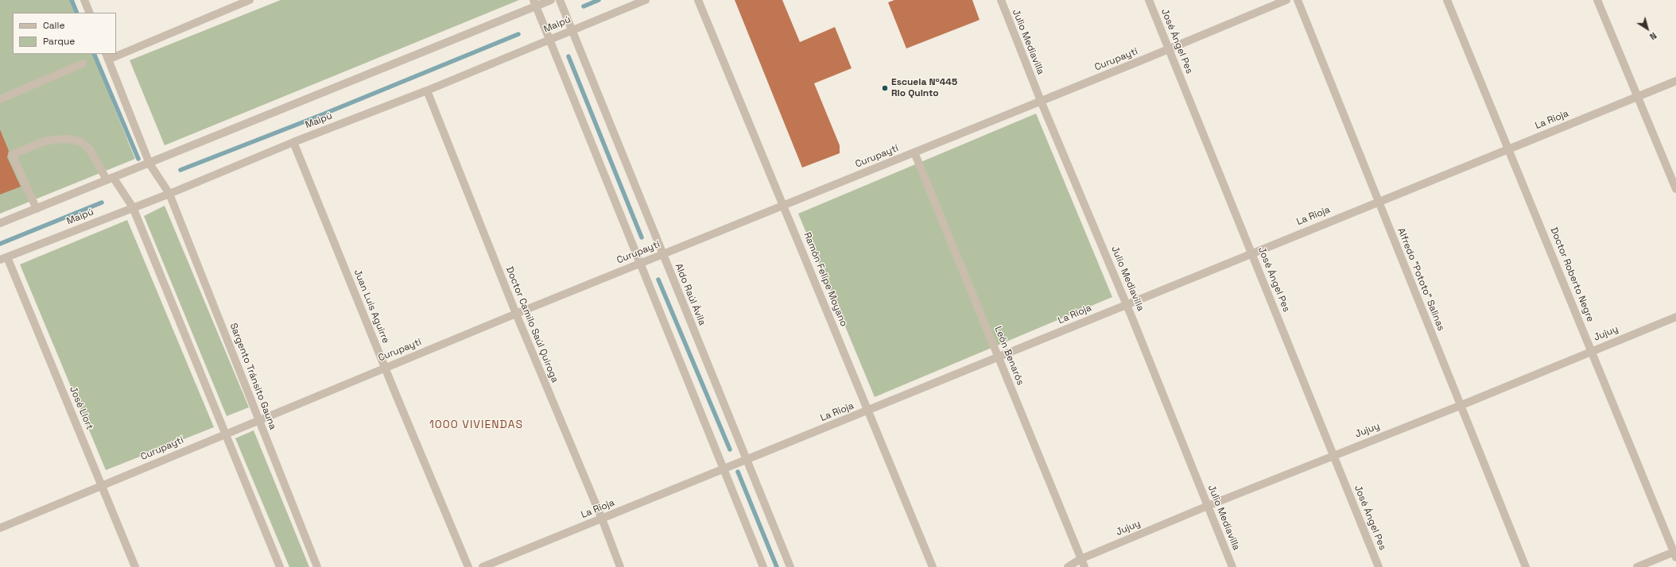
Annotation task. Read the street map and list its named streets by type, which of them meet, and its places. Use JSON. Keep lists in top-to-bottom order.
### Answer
{
  "streets": {
    "street": [
      "Maipú",
      "José Ángel Pes",
      "Julio Mediavilla",
      "Curupaytí",
      "La Rioja",
      "Doctor Roberto Negre",
      "Ramón Felipe Moyano",
      "Alfredo \"Pototo\" Salinas",
      "Aldo Raúl Ávila",
      "Juan Luis Aguirre",
      "Doctor Camilo Saúl Quiroga",
      "Jujuy",
      "León Benarós",
      "Sargento Tránsito Gauna",
      "José Llort"
    ]
  },
  "crossings": [
    ["Maipú", "Aldo Raúl Ávila"],
    ["Maipú", "Juan Luis Aguirre"],
    ["Maipú", "Doctor Camilo Saúl Quiroga"],
    ["Maipú", "Sargento Tránsito Gauna"],
    ["Maipú", "José Llort"],
    ["José Ángel Pes", "Curupaytí"],
    ["José Ángel Pes", "La Rioja"],
    ["José Ángel Pes", "Jujuy"],
    ["Julio Mediavilla", "Curupaytí"],
    ["Julio Mediavilla", "La Rioja"],
    ["Julio Mediavilla", "Jujuy"],
    ["Curupaytí", "Ramón Felipe Moyano"],
    ["Curupaytí", "Aldo Raúl Ávila"],
    ["Curupaytí", "Juan Luis Aguirre"],
    ["Curupaytí", "Doctor Camilo Saúl Quiroga"],
    ["Curupaytí", "León Benarós"],
    ["Curupaytí", "Sargento Tránsito Gauna"],
    ["Curupaytí", "José Llort"],
    ["La Rioja", "Doctor Roberto Negre"],
    ["La Rioja", "Ramón Felipe Moyano"],
    ["La Rioja", "Alfredo \"Pototo\" Salinas"],
    ["La Rioja", "Aldo Raúl Ávila"],
    ["La Rioja", "Doctor Camilo Saúl Quiroga"],
    ["La Rioja", "León Benarós"],
    ["Doctor Roberto Negre", "Jujuy"],
    ["Alfredo \"Pototo\" Salinas", "Jujuy"],
    ["Jujuy", "León Benarós"]
  ],
  "districts": ["1000 VIVIENDAS"],
  "places": ["Escuela Nº445 Rio Quinto"],
  "legend": ["Calle", "Parque"],
  "north": "bottom right"
}
